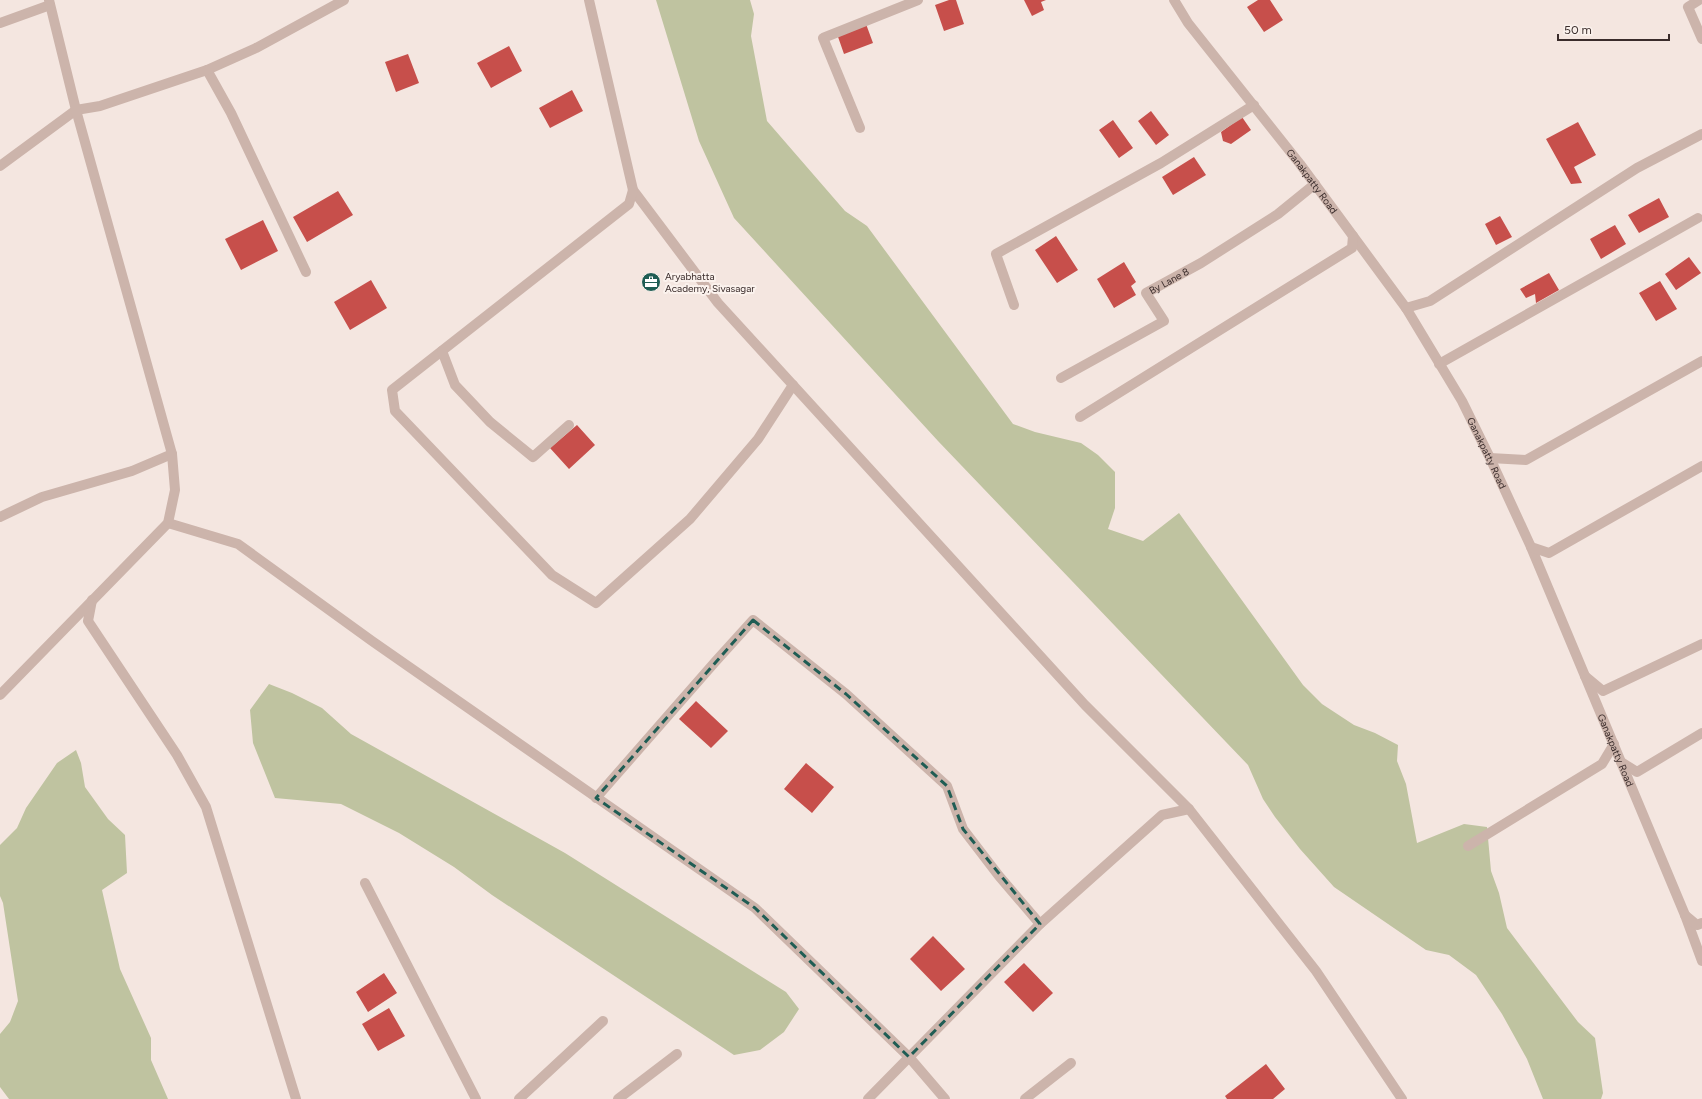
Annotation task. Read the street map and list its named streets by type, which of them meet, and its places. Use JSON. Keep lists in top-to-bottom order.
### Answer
{
  "streets": {
    "street": ["Ganakpatty Road", "By Lane 8"]
  },
  "crossings": [
    ["Ganakpatty Road", "By Lane 8"]
  ],
  "places": {
    "office": ["Aryabhatta Academy, Sivasagar"]
  },
  "scale_bar": "50 m"
}
